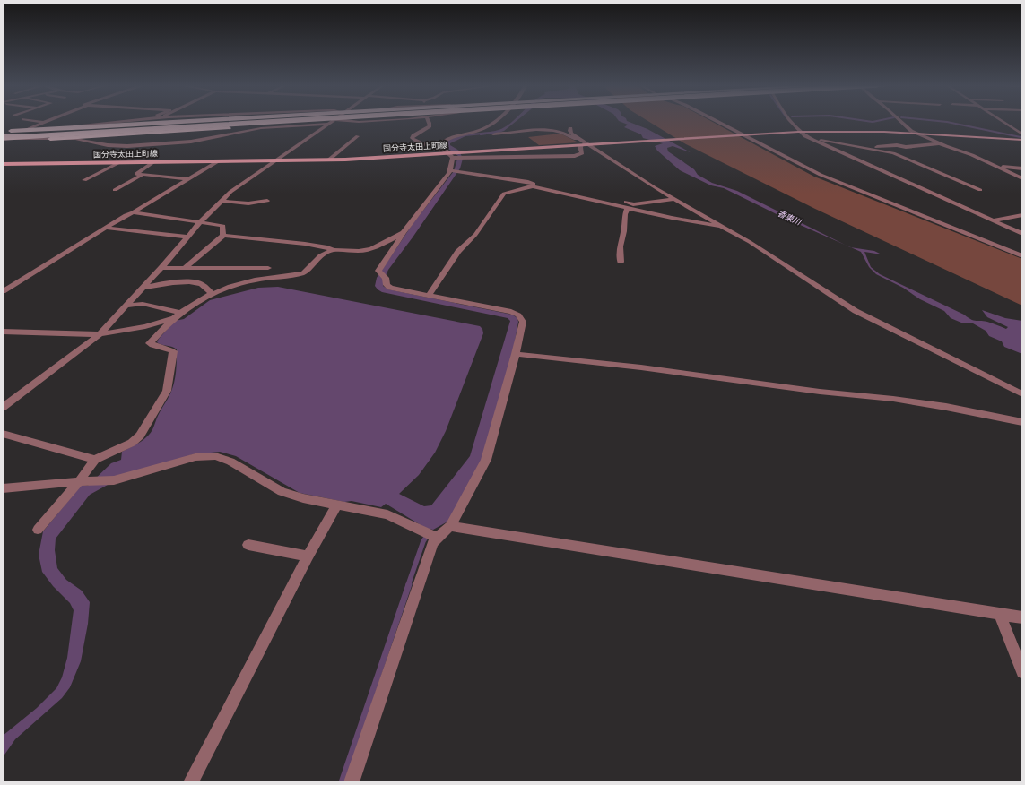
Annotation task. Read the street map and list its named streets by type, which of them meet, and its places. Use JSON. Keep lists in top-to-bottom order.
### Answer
{
  "streets": {
    "main road": ["国分寺太田上町線"]
  },
  "water": ["香東川"]
}
